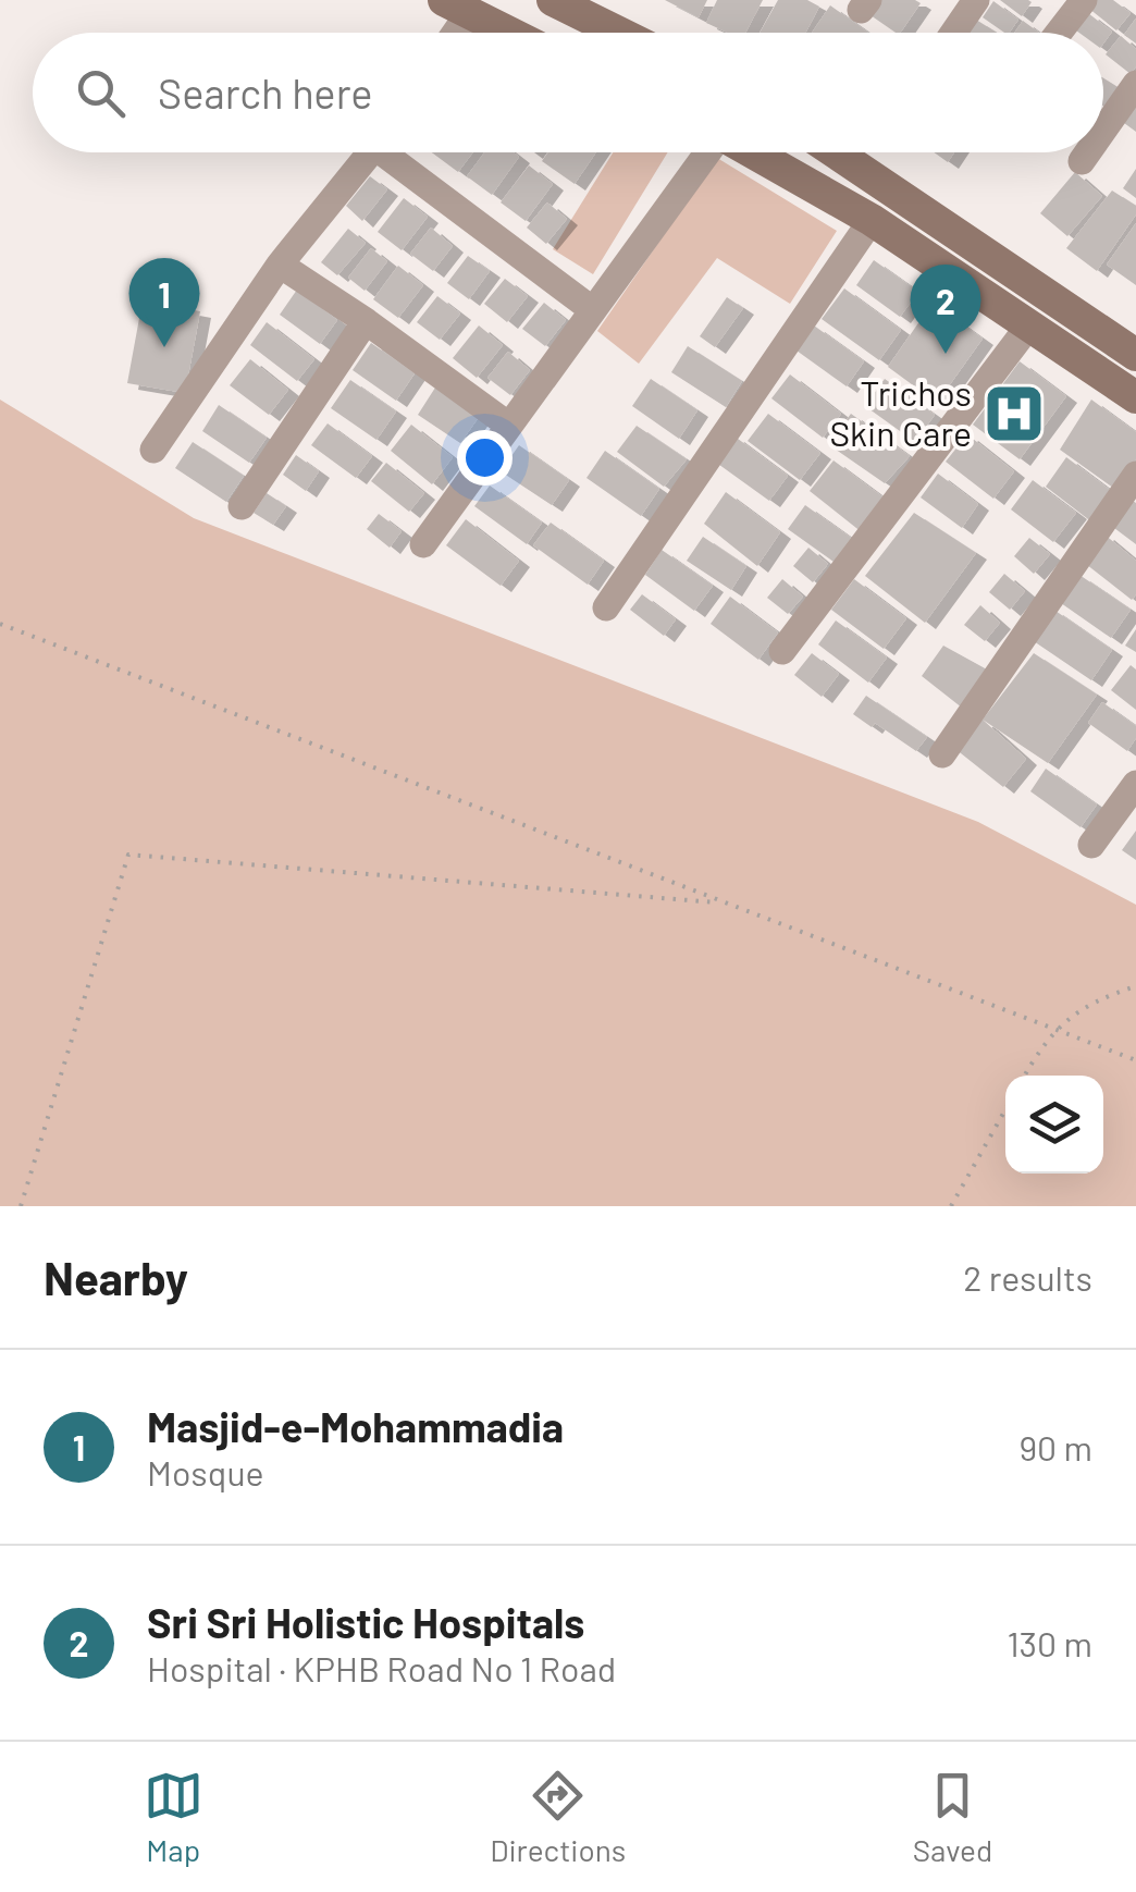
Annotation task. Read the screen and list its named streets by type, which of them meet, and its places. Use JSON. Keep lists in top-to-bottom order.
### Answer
{
  "places": {
    "hospital": ["Trichos Skin Care"]
  },
  "page": {
    "search": "Search here",
    "pins": ["1", "2"],
    "heading": ["Nearby", "2 results"],
    "list": [
      {
        "mark": "1",
        "name": "Masjid-e-Mohammadia",
        "note": "Mosque",
        "value": "90 m"
      },
      {
        "mark": "2",
        "name": "Sri Sri Holistic Hospitals",
        "note": "Hospital · KPHB Road No 1 Road",
        "value": "130 m"
      }
    ],
    "nav": ["Map", "Directions", "Saved"]
  }
}
